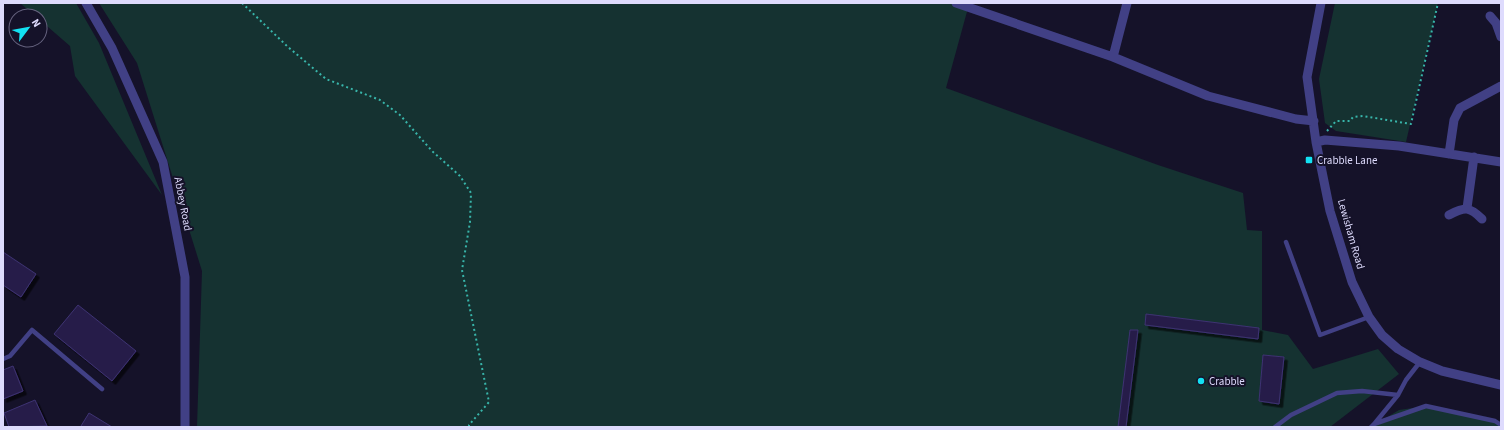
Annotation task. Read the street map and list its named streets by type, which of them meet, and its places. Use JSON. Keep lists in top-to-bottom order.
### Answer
{
  "streets": {
    "street": ["Abbey Road", "Lewisham Road"]
  },
  "places": {
    "transit": ["Crabble Lane"],
    "other": ["Crabble"]
  },
  "north": "top right"
}
